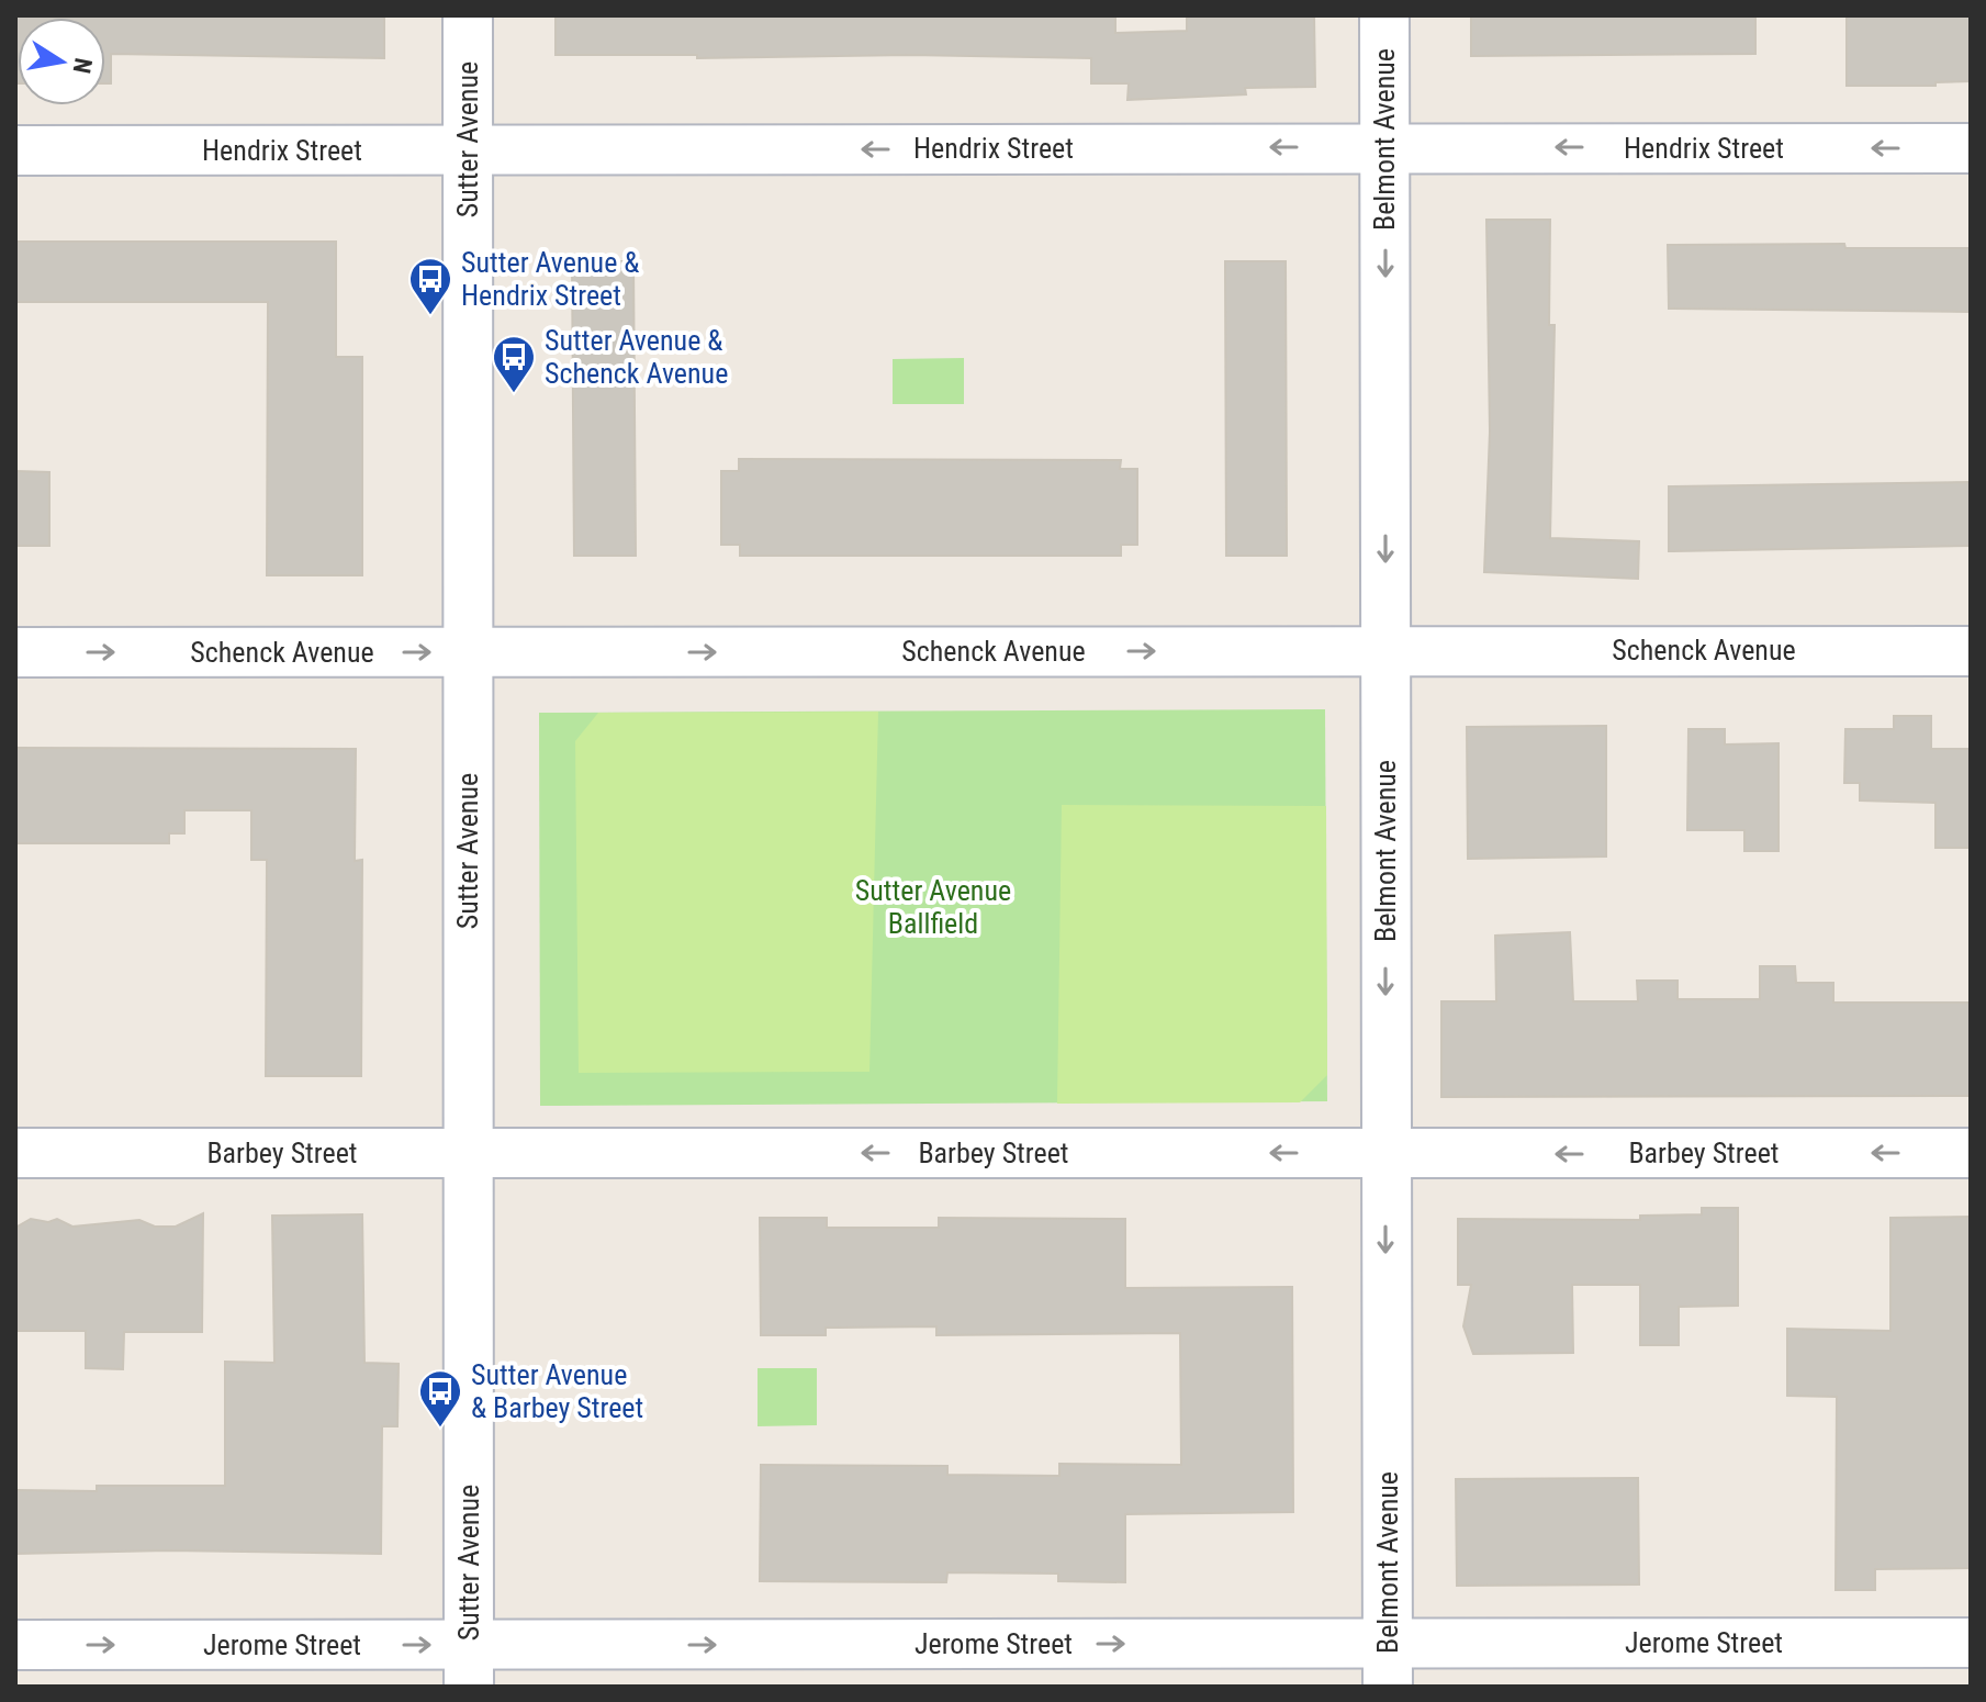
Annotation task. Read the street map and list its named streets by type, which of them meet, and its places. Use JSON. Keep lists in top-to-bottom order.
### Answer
{
  "streets": {
    "street": [
      "Sutter Avenue",
      "Belmont Avenue",
      "Hendrix Street",
      "Schenck Avenue",
      "Barbey Street",
      "Jerome Street"
    ]
  },
  "crossings": [
    ["Sutter Avenue", "Hendrix Street"],
    ["Sutter Avenue", "Schenck Avenue"],
    ["Sutter Avenue", "Barbey Street"],
    ["Sutter Avenue", "Jerome Street"],
    ["Belmont Avenue", "Hendrix Street"],
    ["Belmont Avenue", "Schenck Avenue"],
    ["Belmont Avenue", "Barbey Street"],
    ["Belmont Avenue", "Jerome Street"]
  ],
  "one_way": [
    "Belmont Avenue",
    "Hendrix Street",
    "Schenck Avenue",
    "Barbey Street",
    "Jerome Street"
  ],
  "parks": ["Sutter Avenue Ballfield"],
  "places": {
    "bus stop": ["Sutter Avenue & Hendrix Street", "Sutter Avenue & Schenck Avenue", "Sutter Avenue & Barbey Street"]
  },
  "north": "right"
}
